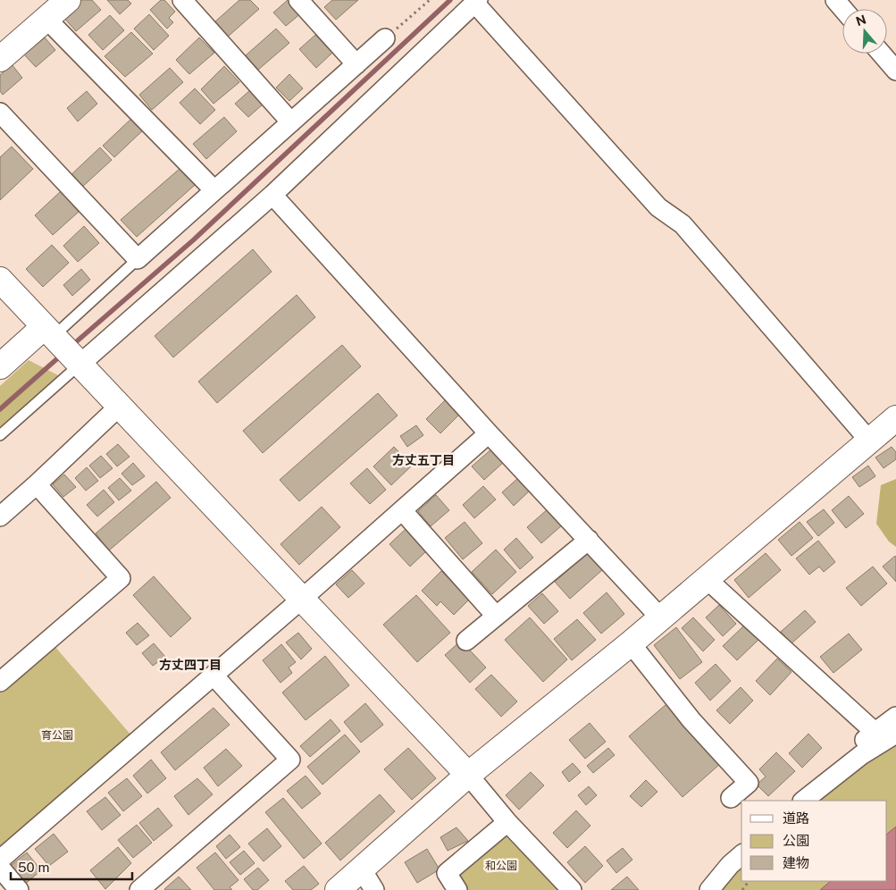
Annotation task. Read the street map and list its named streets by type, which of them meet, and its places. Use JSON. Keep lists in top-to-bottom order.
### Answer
{
  "districts": ["方丈五丁目", "方丈四丁目"],
  "parks": ["育公園", "和公園"],
  "legend": ["道路", "公園", "建物"],
  "scale_bar": "50 m",
  "north": "top"
}
